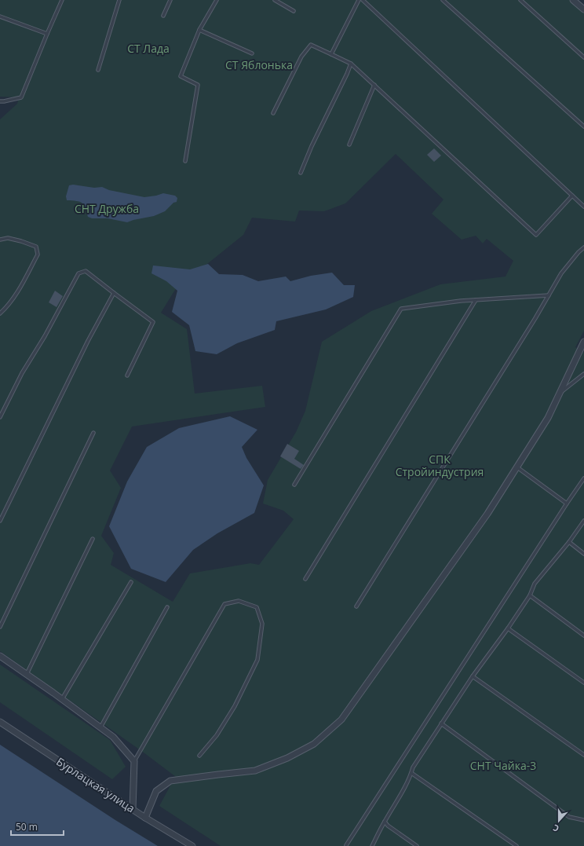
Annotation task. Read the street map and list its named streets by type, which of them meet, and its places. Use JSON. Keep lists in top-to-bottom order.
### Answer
{
  "streets": {
    "street": ["Бурлацкая улица"]
  },
  "parks": [
    "СТ Лада",
    "СТ Яблонька",
    "СНТ Дружба",
    "СПК Стройиндустрия",
    "СНТ Чайка-3"
  ],
  "scale_bar": "50 m",
  "north": "bottom"
}
